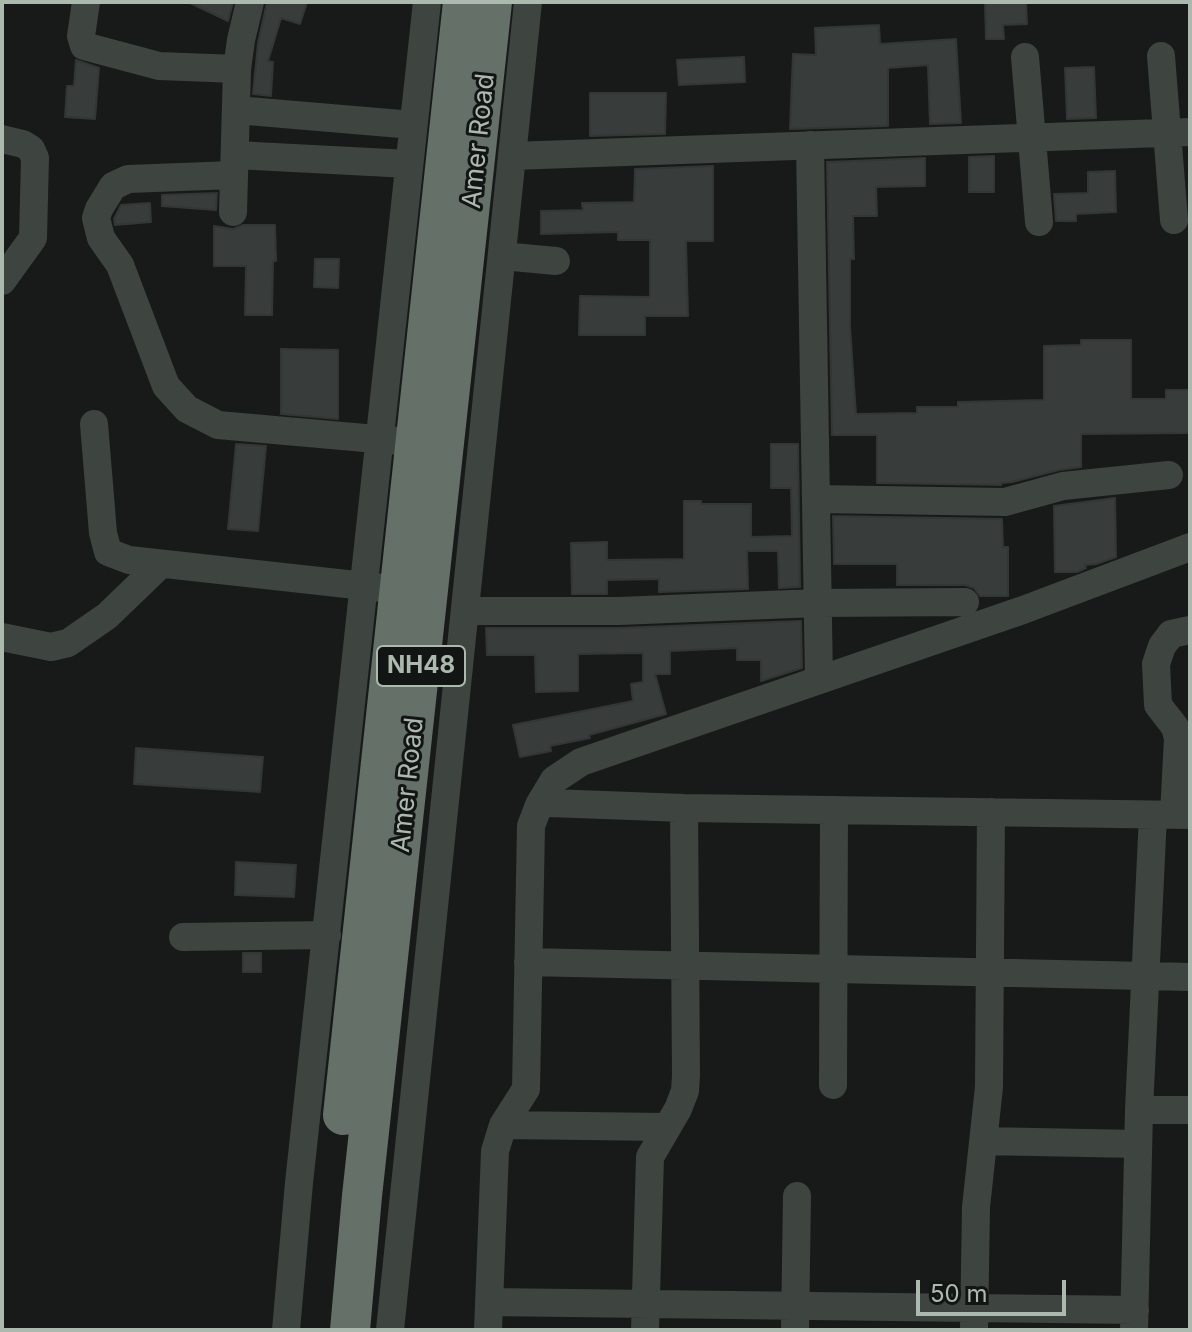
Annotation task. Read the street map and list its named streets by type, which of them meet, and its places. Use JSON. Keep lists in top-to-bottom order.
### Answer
{
  "streets": {
    "highway": ["Amer Road", "NH48"]
  },
  "scale_bar": "50 m"
}
